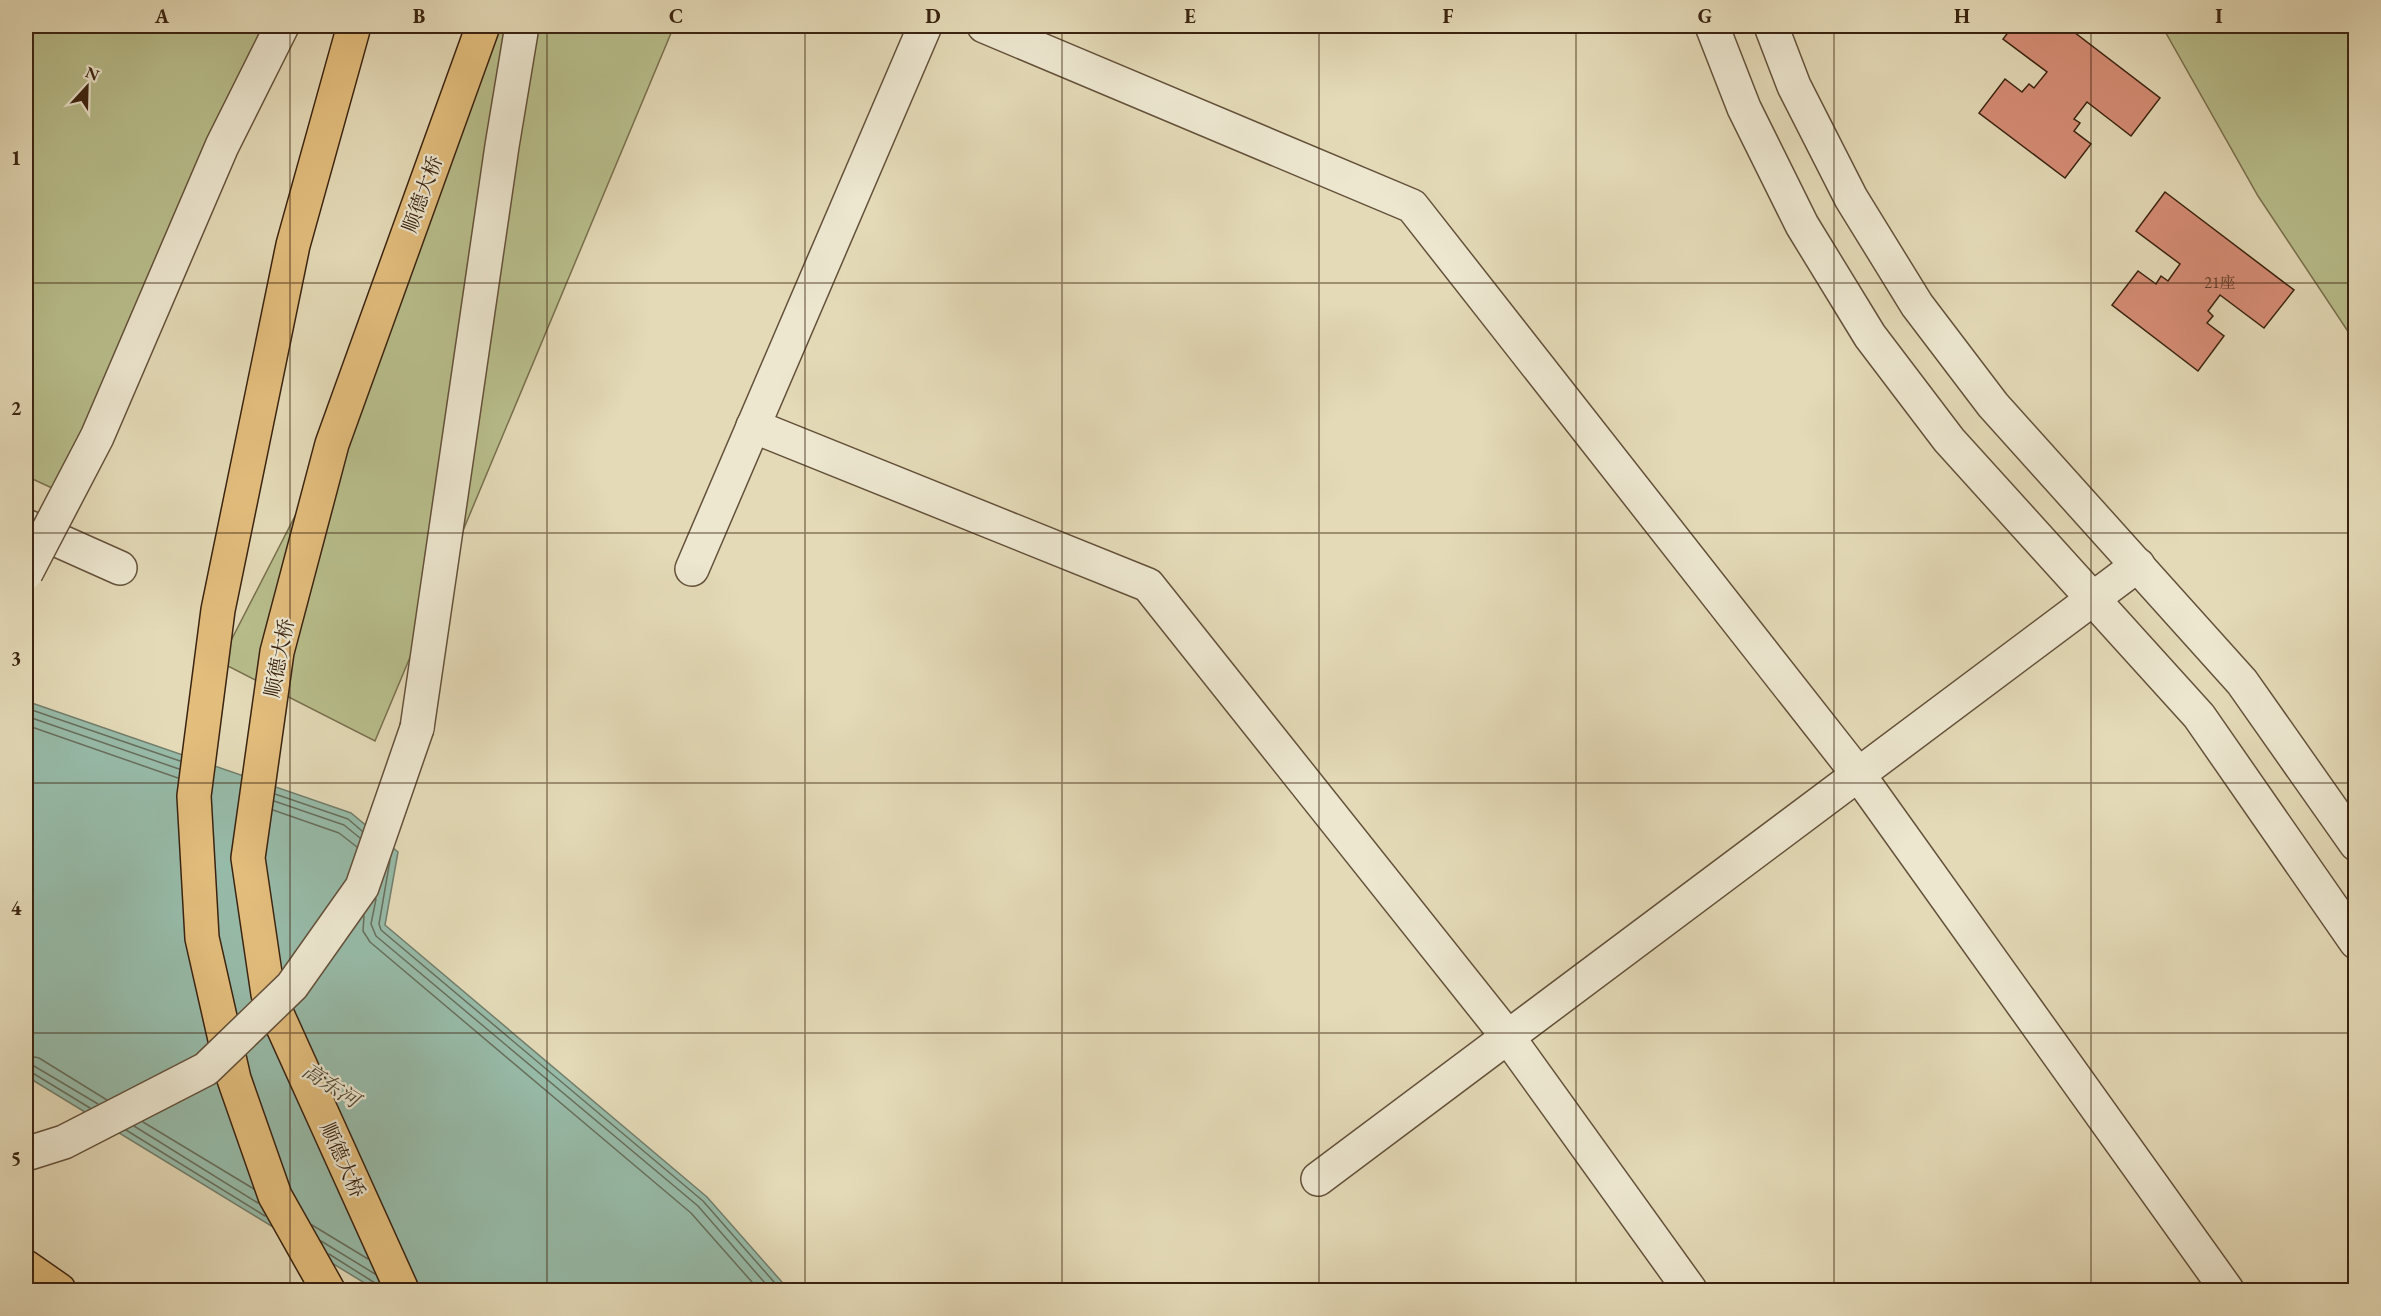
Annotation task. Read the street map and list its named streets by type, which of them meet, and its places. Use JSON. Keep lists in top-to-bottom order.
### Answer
{
  "streets": {
    "main road": ["顺德大桥"]
  },
  "water": ["高东河"],
  "house_numbers": ["21座"],
  "north": "top",
  "grid": {
    "columns": [
      "A",
      "B",
      "C",
      "D",
      "E",
      "F",
      "G",
      "H",
      "I"
    ],
    "rows": [
      "1",
      "2",
      "3",
      "4",
      "5"
    ]
  }
}
